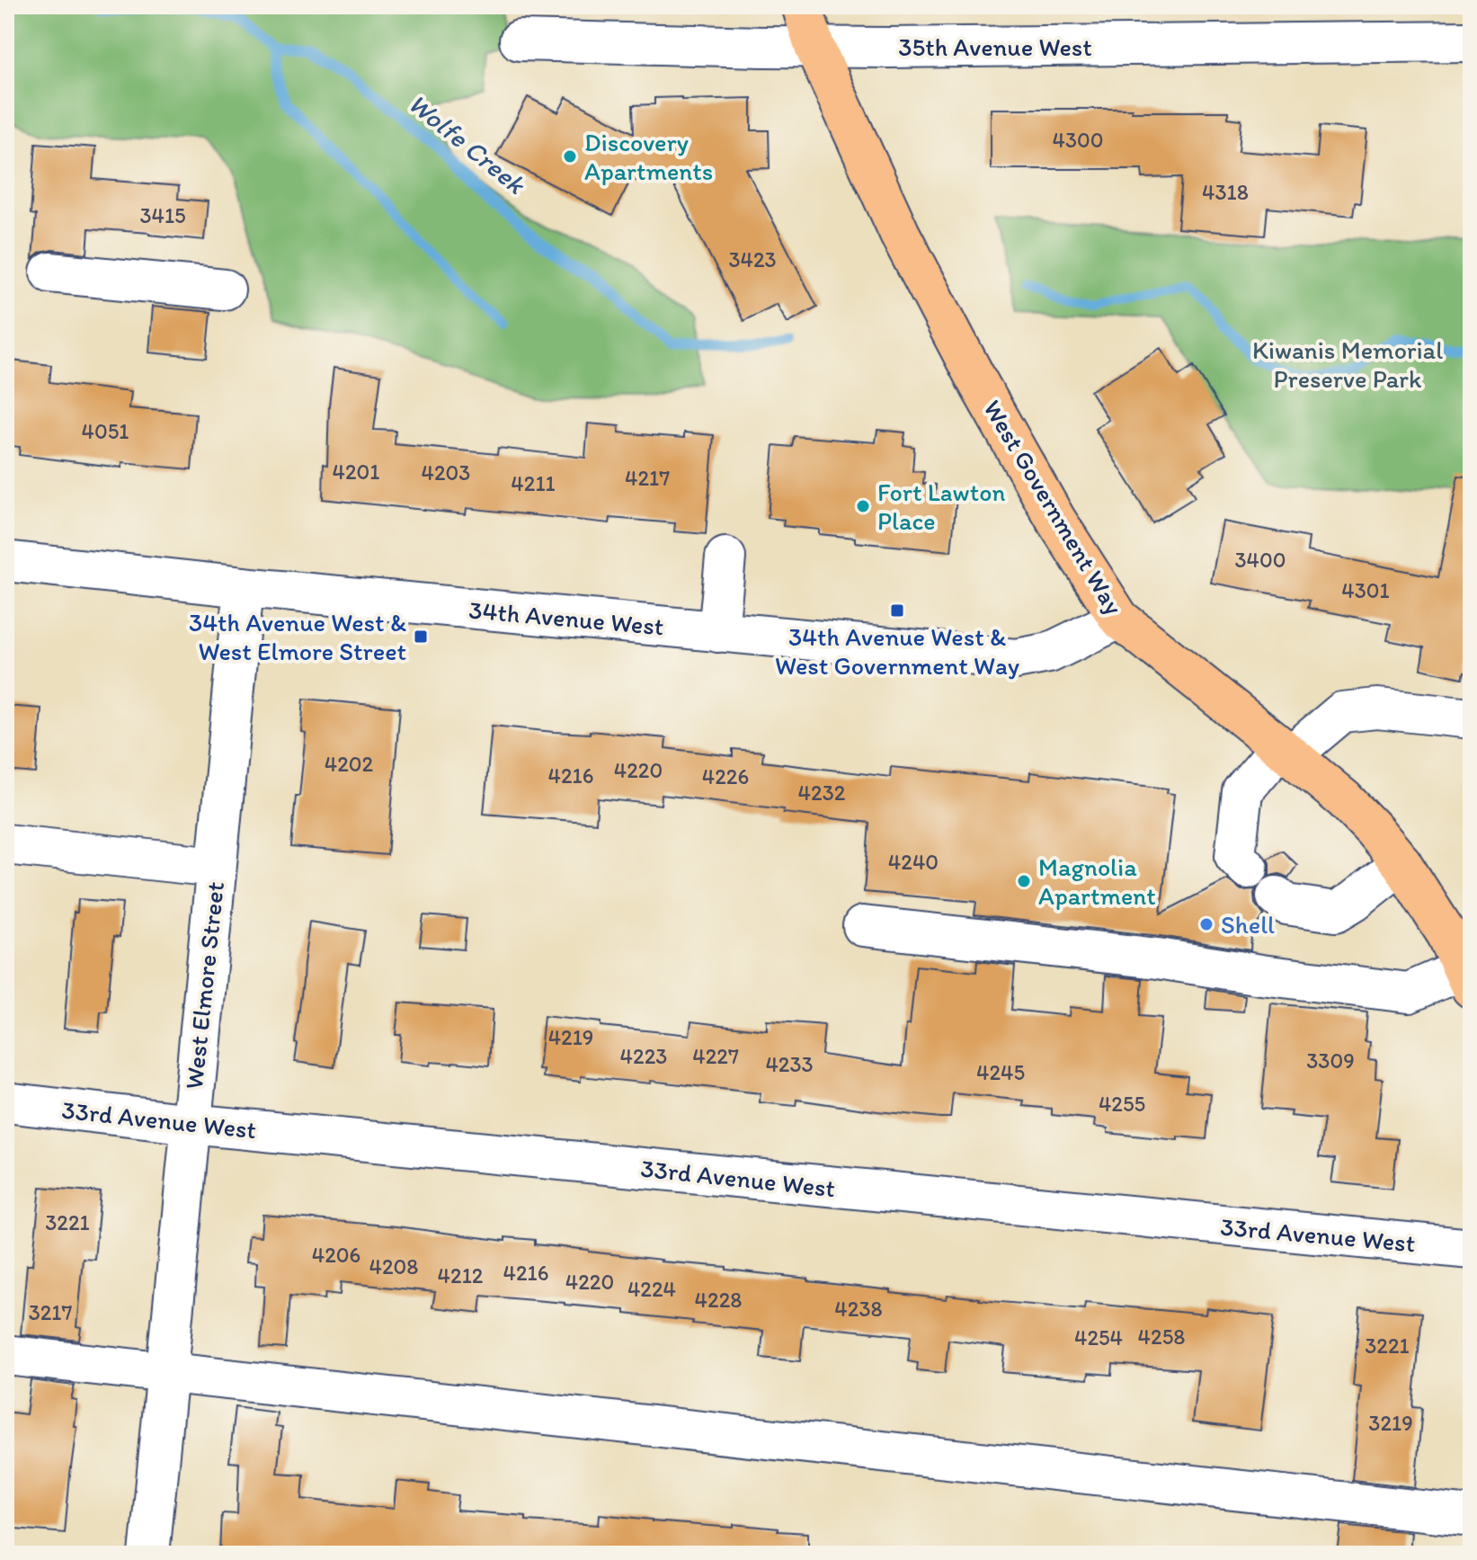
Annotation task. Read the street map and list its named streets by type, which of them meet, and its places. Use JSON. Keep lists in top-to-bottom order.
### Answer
{
  "streets": {
    "main road": ["West Government Way"],
    "street": [
      "35th Avenue West",
      "34th Avenue West",
      "West Elmore Street",
      "33rd Avenue West"
    ]
  },
  "crossings": [
    ["35th Avenue West", "West Government Way"],
    ["West Government Way", "34th Avenue West"],
    ["34th Avenue West", "West Elmore Street"],
    ["West Elmore Street", "33rd Avenue West"]
  ],
  "water": ["Wolfe Creek"],
  "parks": ["Kiwanis Memorial Preserve Park"],
  "places": {
    "other": [
      "Discovery Apartments",
      "Fort Lawton Place",
      "Magnolia Apartment",
      "Shell"
    ],
    "transit": ["34th Avenue West & West Government Way", "34th Avenue West & West Elmore Street"]
  },
  "house_numbers": [
    "4300",
    "4318",
    "3415",
    "3423",
    "4051",
    "4201",
    "4203",
    "4217",
    "4211",
    "3400",
    "4301",
    "4202",
    "4220",
    "4216",
    "4226",
    "4232",
    "4240",
    "4219",
    "4223",
    "4227",
    "3309",
    "4233",
    "4245",
    "4255",
    "3221",
    "4206",
    "4208",
    "4216",
    "4212",
    "4220",
    "4224",
    "4228",
    "4238",
    "3217",
    "4258",
    "4254",
    "3221",
    "3219"
  ]
}
